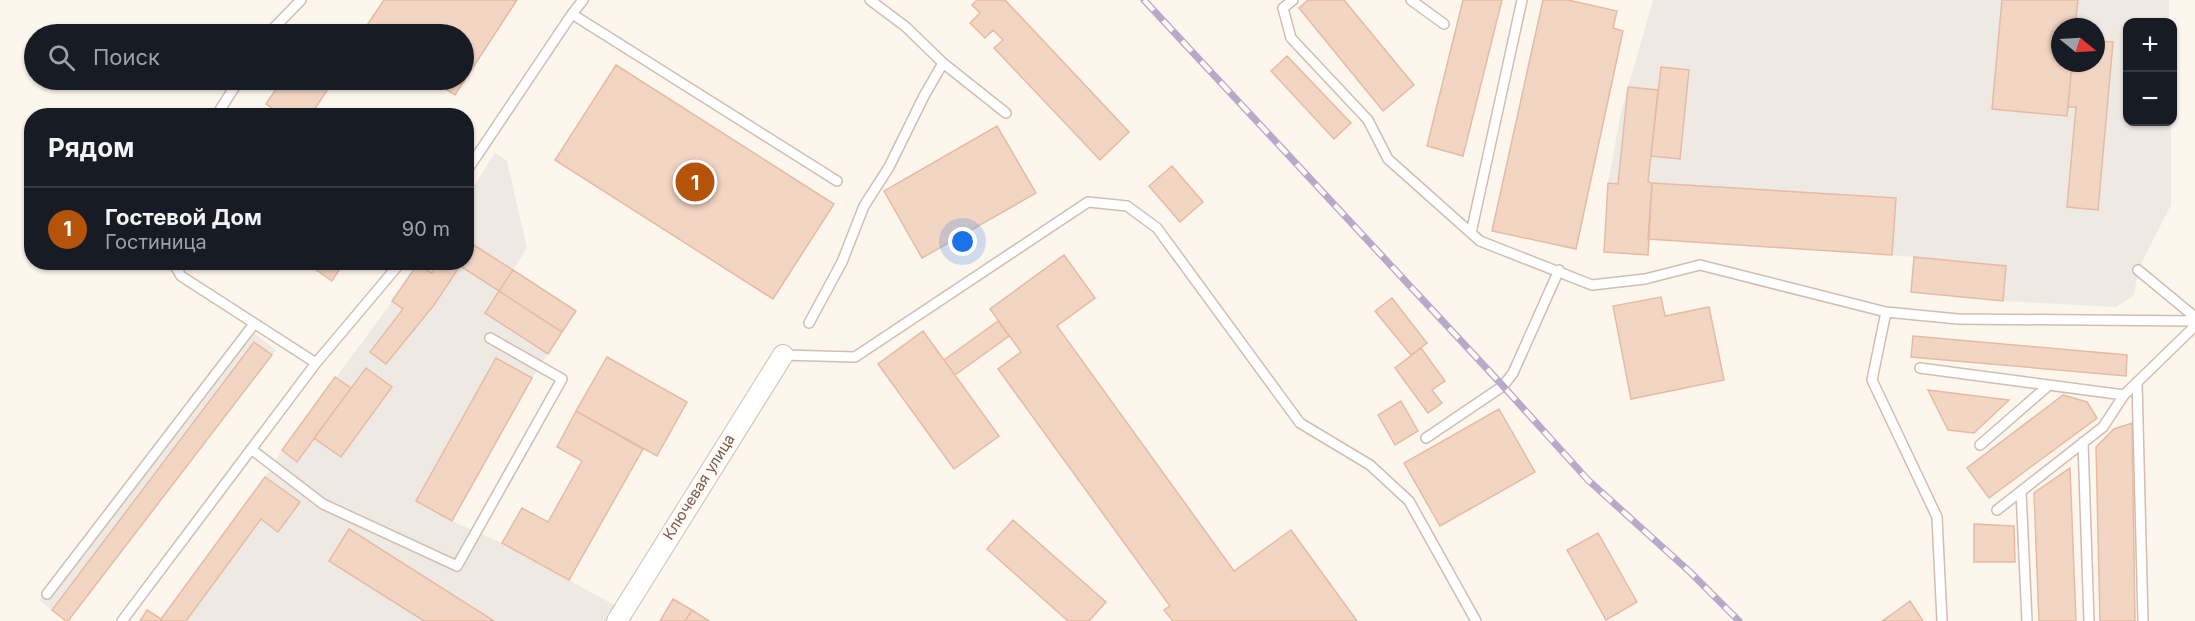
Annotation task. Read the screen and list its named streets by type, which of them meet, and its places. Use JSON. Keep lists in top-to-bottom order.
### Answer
{
  "streets": {
    "street": ["Ключевая улица"]
  },
  "north": "right",
  "page": {
    "map_buttons": ["+", "−"],
    "search": "Поиск",
    "heading": "Рядом",
    "pins": "1",
    "list": [
      {
        "mark": "1",
        "name": "Гостевой Дом",
        "note": "Гостиница",
        "value": "90 m"
      }
    ]
  }
}
